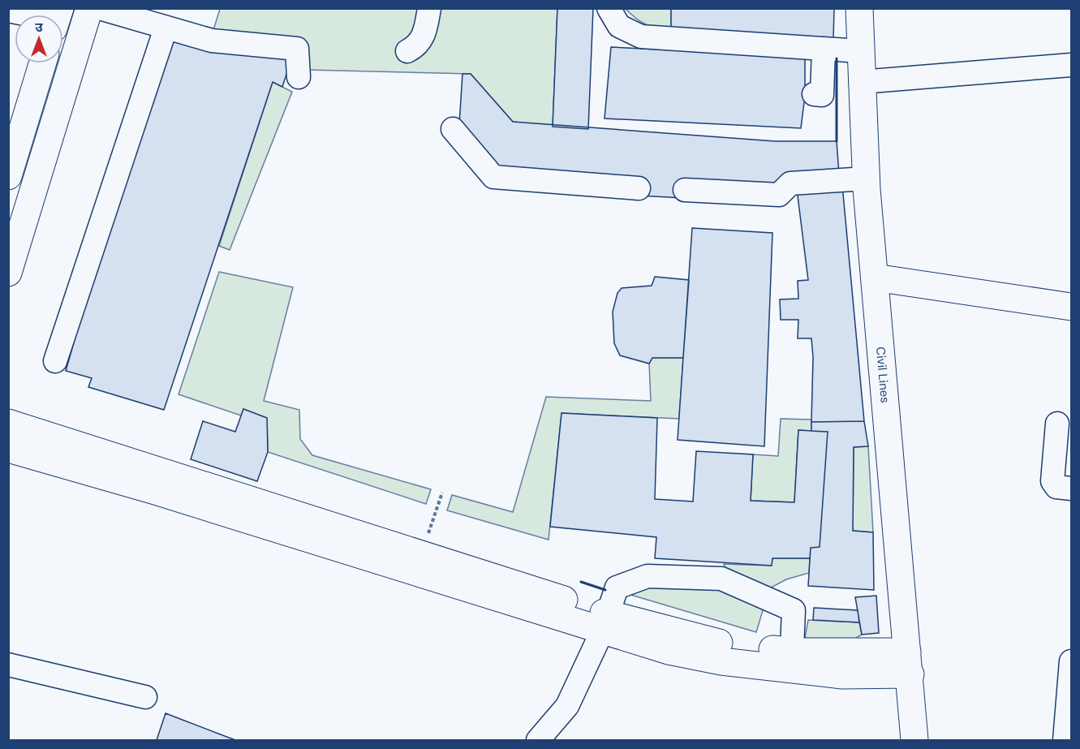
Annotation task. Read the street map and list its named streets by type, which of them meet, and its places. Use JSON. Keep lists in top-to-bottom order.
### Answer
{
  "streets": {
    "main road": ["Civil Lines"]
  },
  "north": "top"
}
